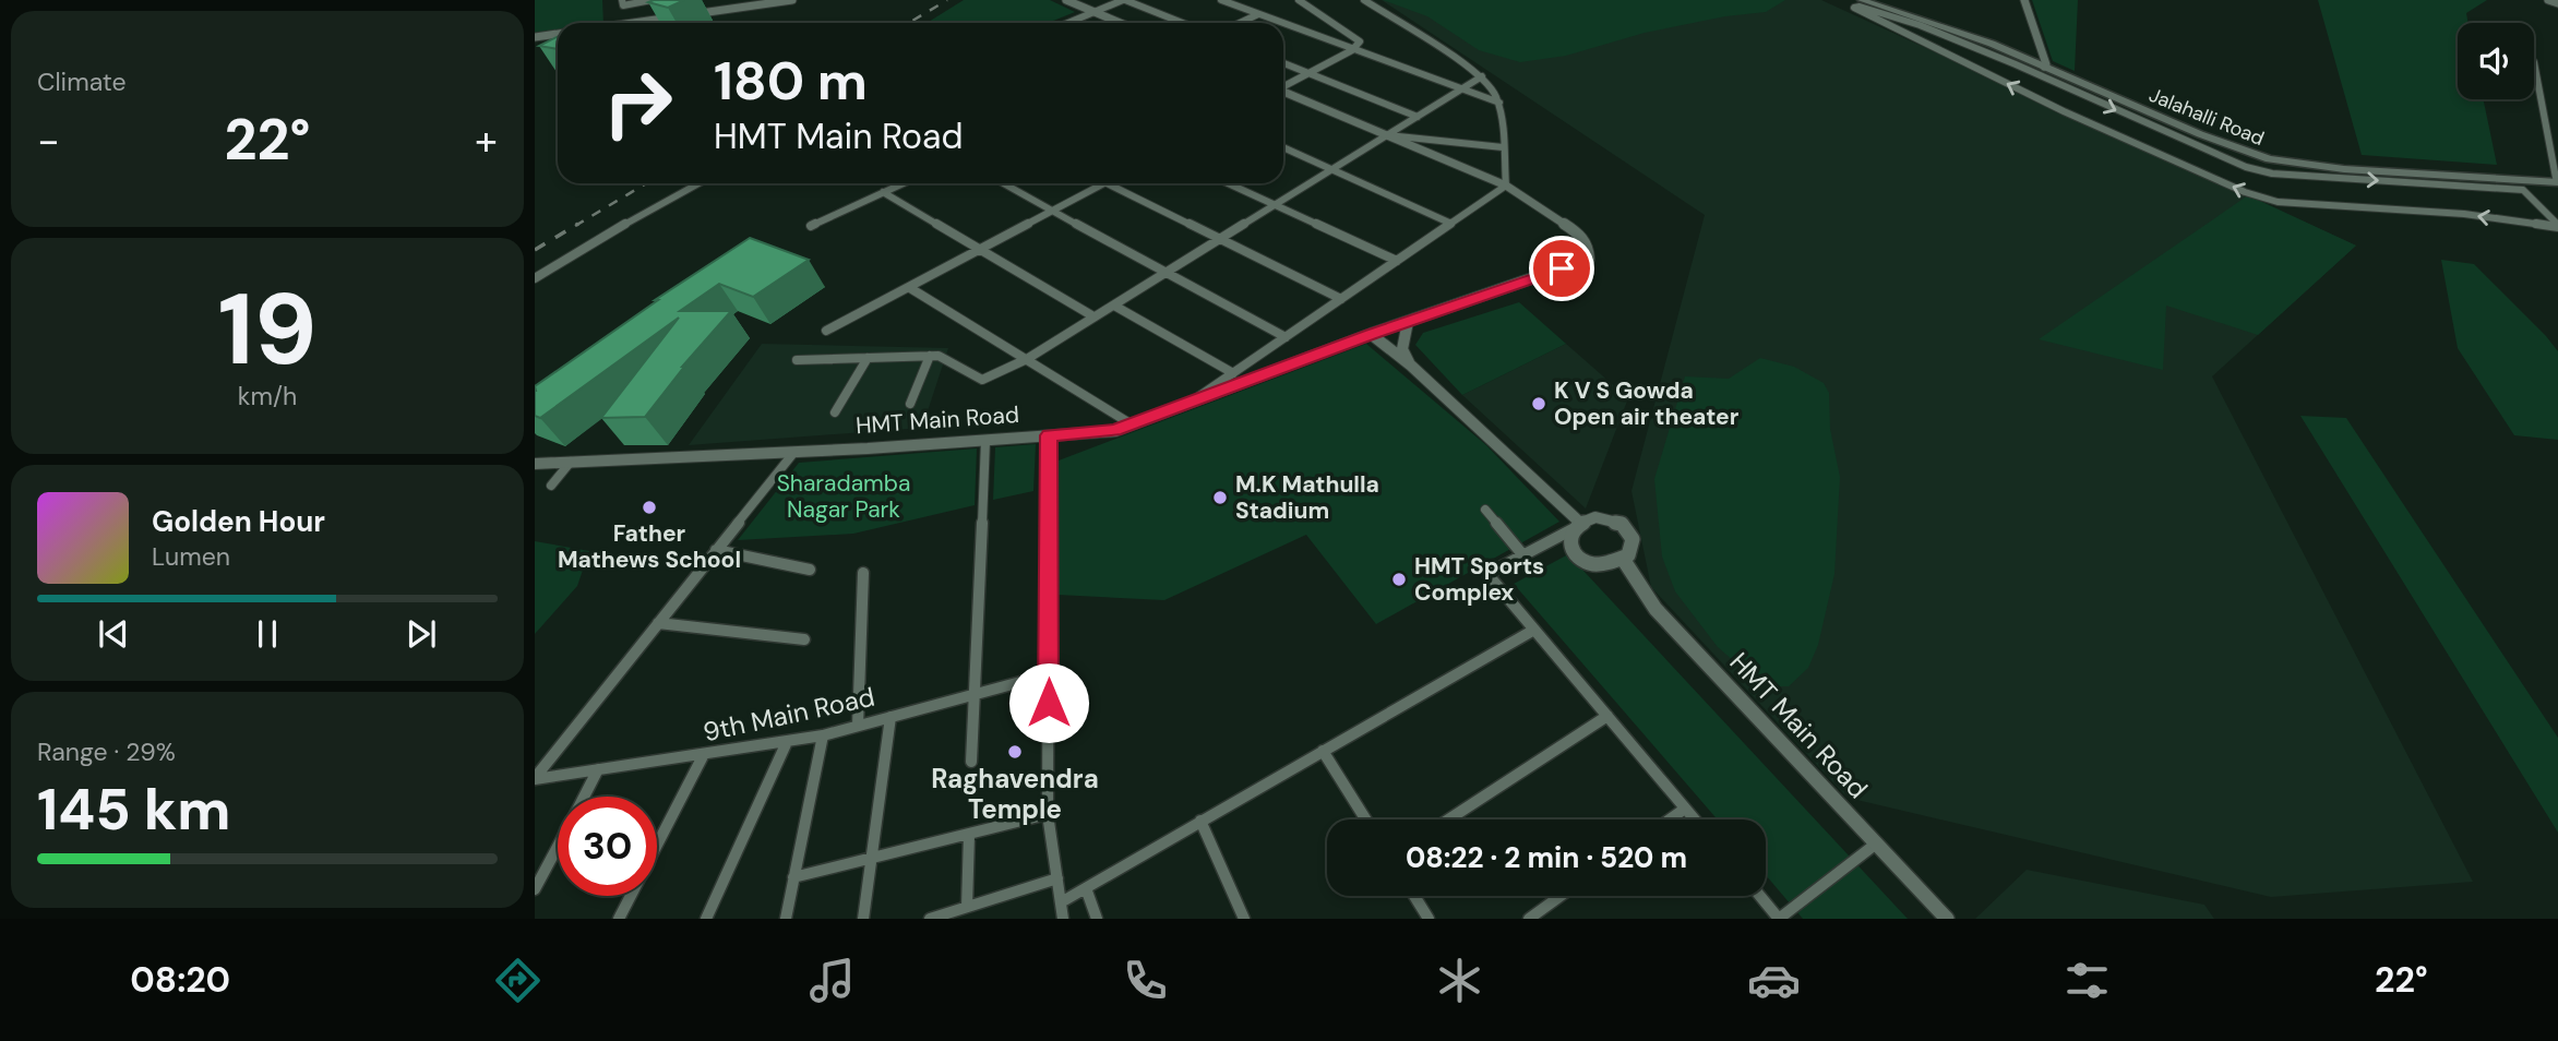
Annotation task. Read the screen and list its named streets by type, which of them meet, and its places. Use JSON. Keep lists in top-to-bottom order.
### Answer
{
  "streets": {
    "main road": ["Jalahalli Road"],
    "street": ["HMT Main Road", "9th Main Road"]
  },
  "parks": ["Sharadamba Nagar Park"],
  "places": [
    "K V S Gowda Open air theater",
    "M.K Mathulla Stadium",
    "Father Mathews School",
    "HMT Sports Complex",
    "Raghavendra Temple"
  ],
  "page": {
    "tile": [
      "Climate",
      ["19", "km/h"],
      ["Range · 29%", "145 km"]
    ],
    "turn": ["180 m", "HMT Main Road"],
    "heat": ["−", "22°", "+"],
    "song": ["Golden Hour", "Lumen"],
    "limit": "30",
    "trip": "08:22 · 2 min · 520 m",
    "tabs": ["08:20", "22°"]
  }
}
